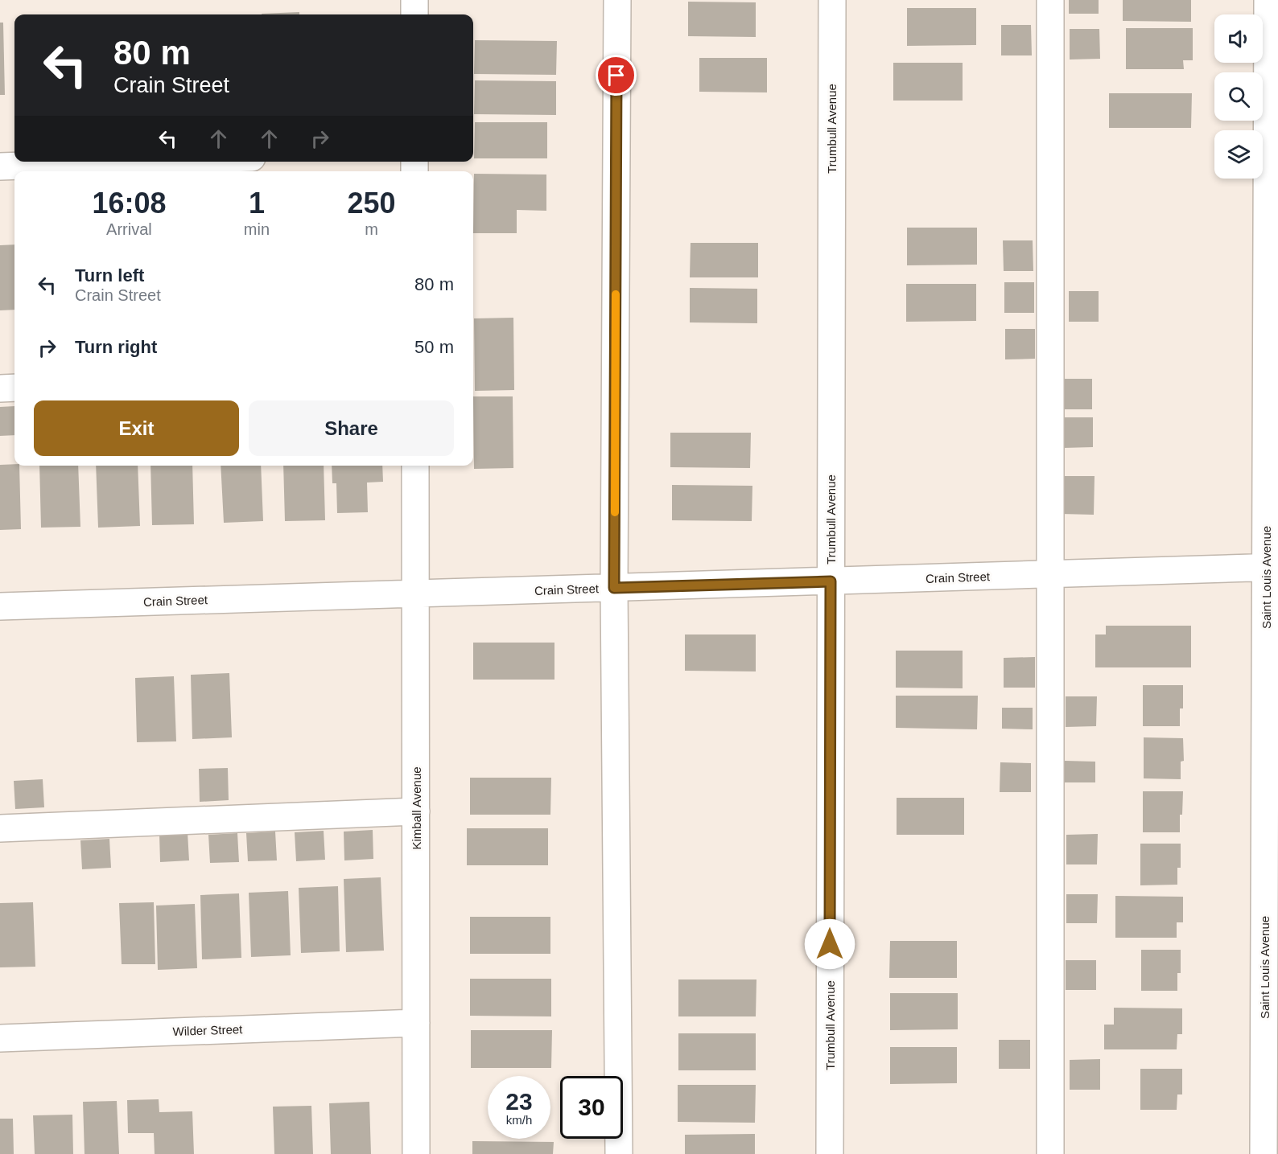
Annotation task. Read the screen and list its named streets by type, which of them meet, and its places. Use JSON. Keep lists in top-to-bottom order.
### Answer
{
  "streets": {
    "street": [
      "Trumbull Avenue",
      "Crain Street",
      "Saint Louis Avenue",
      "Kimball Avenue",
      "Wilder Street"
    ]
  },
  "crossings": [
    ["Trumbull Avenue", "Crain Street"],
    ["Crain Street", "Saint Louis Avenue"],
    ["Crain Street", "Kimball Avenue"],
    ["Kimball Avenue", "Wilder Street"]
  ],
  "page": {
    "turn": ["80 m", "Crain Street"],
    "eta": [
      "16:08",
      "Arrival",
      "1",
      "min",
      "250",
      "m"
    ],
    "list": [
      {
        "name": "Turn left",
        "note": "Crain Street",
        "value": "80 m"
      },
      {
        "name": "Turn right",
        "value": "50 m"
      }
    ],
    "buttons": ["Exit", "Share"],
    "speed": "23 km/h",
    "limit": "30"
  }
}
